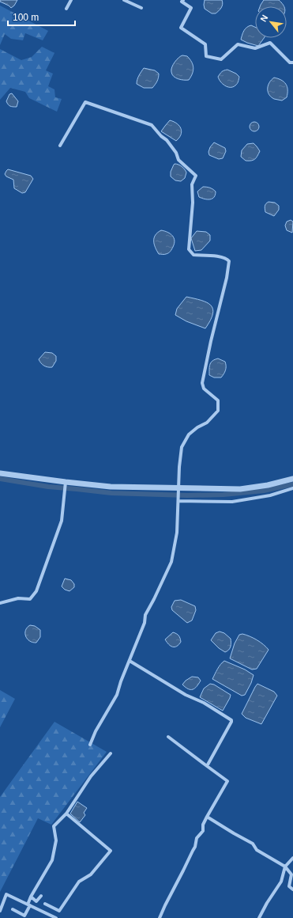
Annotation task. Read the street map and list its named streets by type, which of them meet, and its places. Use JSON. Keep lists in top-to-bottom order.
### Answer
{
  "scale_bar": "100 m",
  "north": "top left"
}
